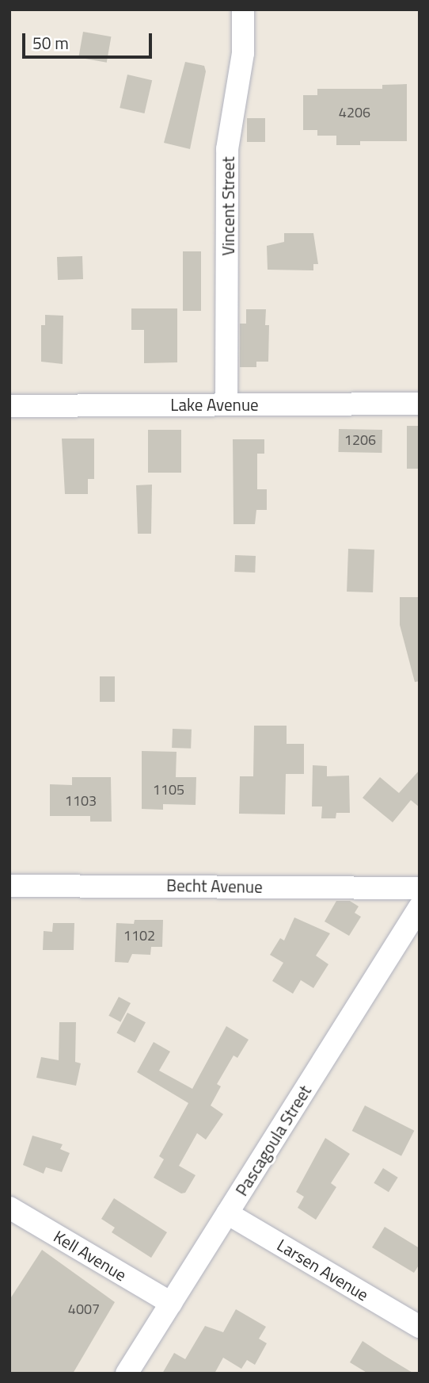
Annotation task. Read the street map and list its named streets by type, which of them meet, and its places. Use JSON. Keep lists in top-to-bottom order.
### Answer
{
  "streets": {
    "street": [
      "Vincent Street",
      "Lake Avenue",
      "Becht Avenue",
      "Pascagoula Street",
      "Kell Avenue",
      "Larsen Avenue"
    ]
  },
  "crossings": [
    ["Vincent Street", "Lake Avenue"],
    ["Pascagoula Street", "Kell Avenue"],
    ["Pascagoula Street", "Larsen Avenue"]
  ],
  "house_numbers": [
    "4206",
    "1206",
    "1105",
    "1103",
    "1102",
    "4007"
  ],
  "scale_bar": "50 m"
}
